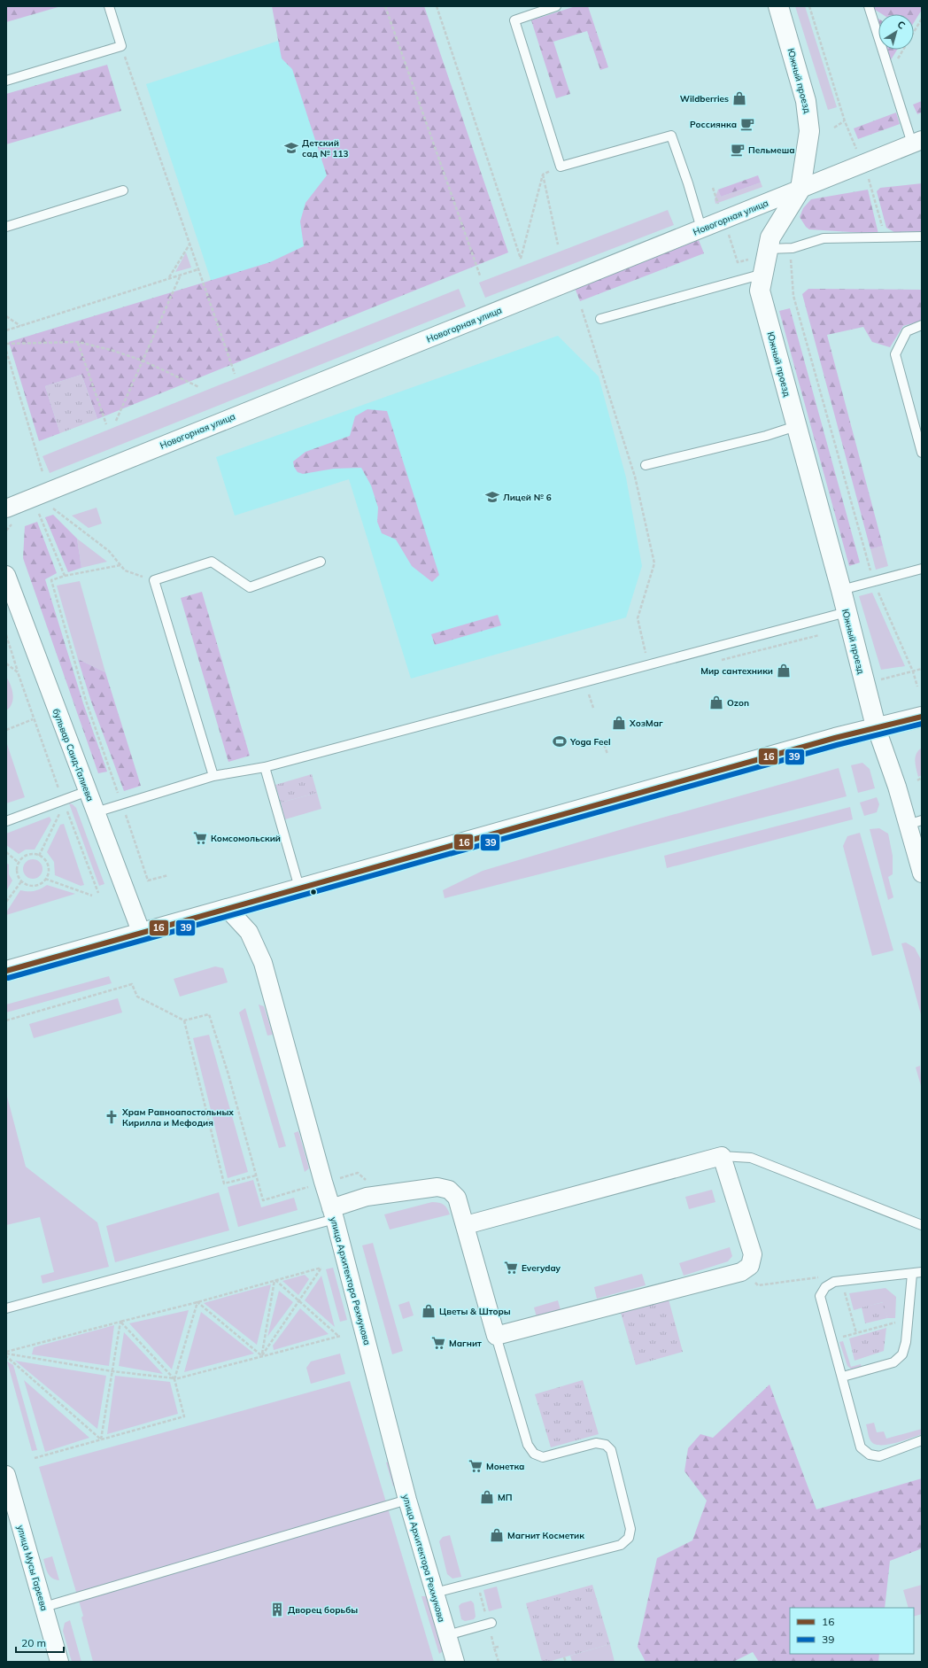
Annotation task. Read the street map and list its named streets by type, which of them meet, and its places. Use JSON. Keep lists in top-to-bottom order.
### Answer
{
  "streets": {
    "main road": ["Южный проезд"],
    "street": [
      "Новогорная улица",
      "бульвар Саид-Галиева",
      "улица Архитектора Рехмукова",
      "улица Мусы Гареева"
    ]
  },
  "crossings": [
    ["Южный проезд", "Новогорная улица"]
  ],
  "places": {
    "shop": [
      "Wildberries",
      "Мир сантехники",
      "Ozon",
      "ХозМаг",
      "Цветы & Шторы",
      "МП",
      "Магнит Косметик"
    ],
    "cafe": ["Россиянка", "Пельмеша"],
    "school or university": ["Детский сад № 113", "Лицей № 6"],
    "sports": ["Yoga Feel"],
    "supermarket": [
      "Комсомольский",
      "Everyday",
      "Магнит",
      "Монетка"
    ],
    "church": ["Храм Равноапостольных Кирилла и Мефодия"],
    "building": ["Дворец борьбы"]
  },
  "lines": ["transit line 16", "transit line 39"],
  "legend": ["16", "39"],
  "scale_bar": "20 m",
  "north": "top right"
}
